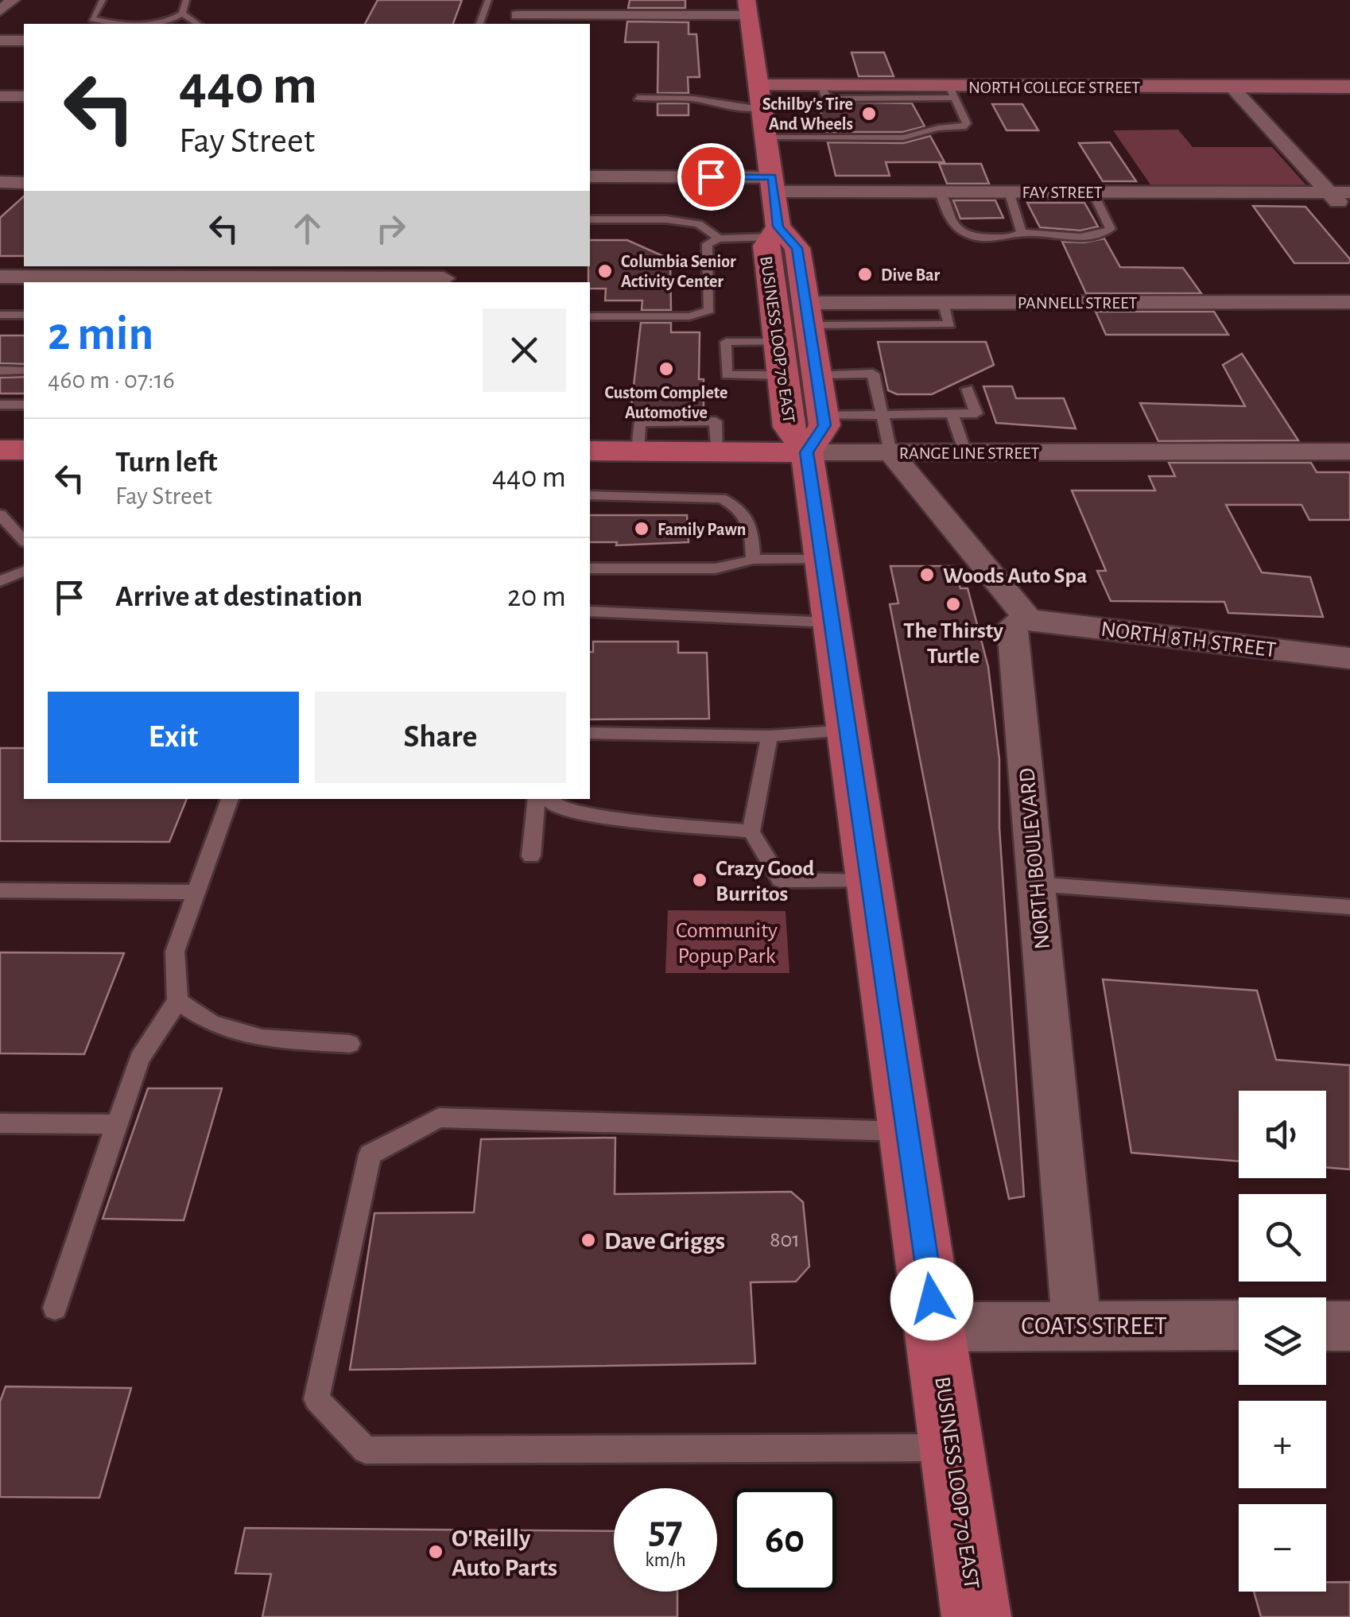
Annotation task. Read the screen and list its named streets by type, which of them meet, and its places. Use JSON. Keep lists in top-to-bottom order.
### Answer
{
  "streets": {
    "main road": ["NORTH COLLEGE STREET", "BUSINESS LOOP 70 EAST", "RANGE LINE STREET"],
    "street": [
      "FAY STREET",
      "PANNELL STREET",
      "NORTH 8TH STREET",
      "NORTH BOULEVARD",
      "COATS STREET"
    ]
  },
  "crossings": [
    ["NORTH COLLEGE STREET", "BUSINESS LOOP 70 EAST"],
    ["FAY STREET", "BUSINESS LOOP 70 EAST"],
    ["PANNELL STREET", "BUSINESS LOOP 70 EAST"],
    ["BUSINESS LOOP 70 EAST", "RANGE LINE STREET"],
    ["BUSINESS LOOP 70 EAST", "COATS STREET"],
    ["NORTH 8TH STREET", "NORTH BOULEVARD"],
    ["NORTH BOULEVARD", "COATS STREET"]
  ],
  "parks": ["Community Popup Park"],
  "places": [
    "Schilby's Tire And Wheels",
    "Columbia Senior Activity Center",
    "Dive Bar",
    "Custom Complete Automotive",
    "Family Pawn",
    "Woods Auto Spa",
    "The Thirsty Turtle",
    "Crazy Good Burritos",
    "Dave Griggs",
    "O'Reilly Auto Parts"
  ],
  "house_numbers": ["801"],
  "page": {
    "turn": ["440 m", "Fay Street"],
    "heading": ["2 min", "460 m · 07:16"],
    "list": [
      {
        "name": "Turn left",
        "note": "Fay Street",
        "value": "440 m"
      },
      {
        "name": "Arrive at destination",
        "value": "20 m"
      }
    ],
    "buttons": ["Exit", "Share"],
    "map_buttons": ["+", "−"],
    "speed": "57 km/h",
    "limit": "60"
  }
}
